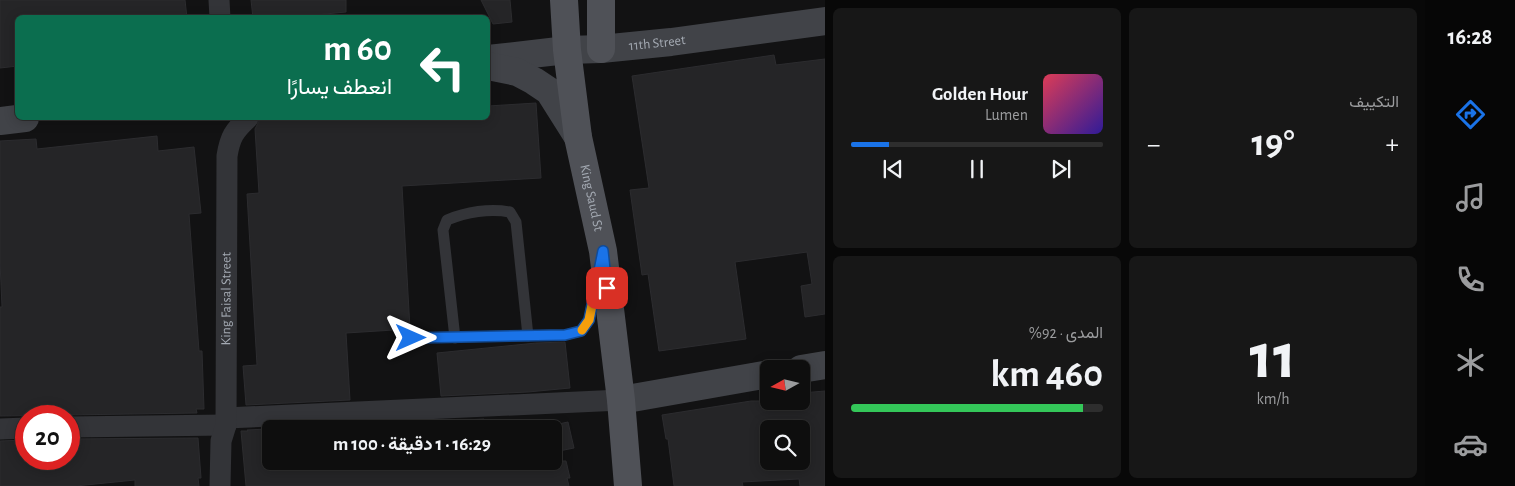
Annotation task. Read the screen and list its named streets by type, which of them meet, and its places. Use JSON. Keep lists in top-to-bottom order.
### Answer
{
  "streets": {
    "main road": ["King Saud St"],
    "street": ["11th Street", "King Faisal Street"]
  },
  "crossings": [
    ["11th Street", "King Saud St"]
  ],
  "north": "left",
  "page": {
    "tabs": "16:28",
    "tile": [
      "التكييف",
      ["11", "km/h"],
      ["المدى · 92%", "460 km"]
    ],
    "turn": ["60 m", "انعطف يسارًا"],
    "song": ["Golden Hour", "Lumen"],
    "heat": ["−", "19°", "+"],
    "limit": "20",
    "trip": "16:29 · 1 دقيقة · 100 m"
  }
}
